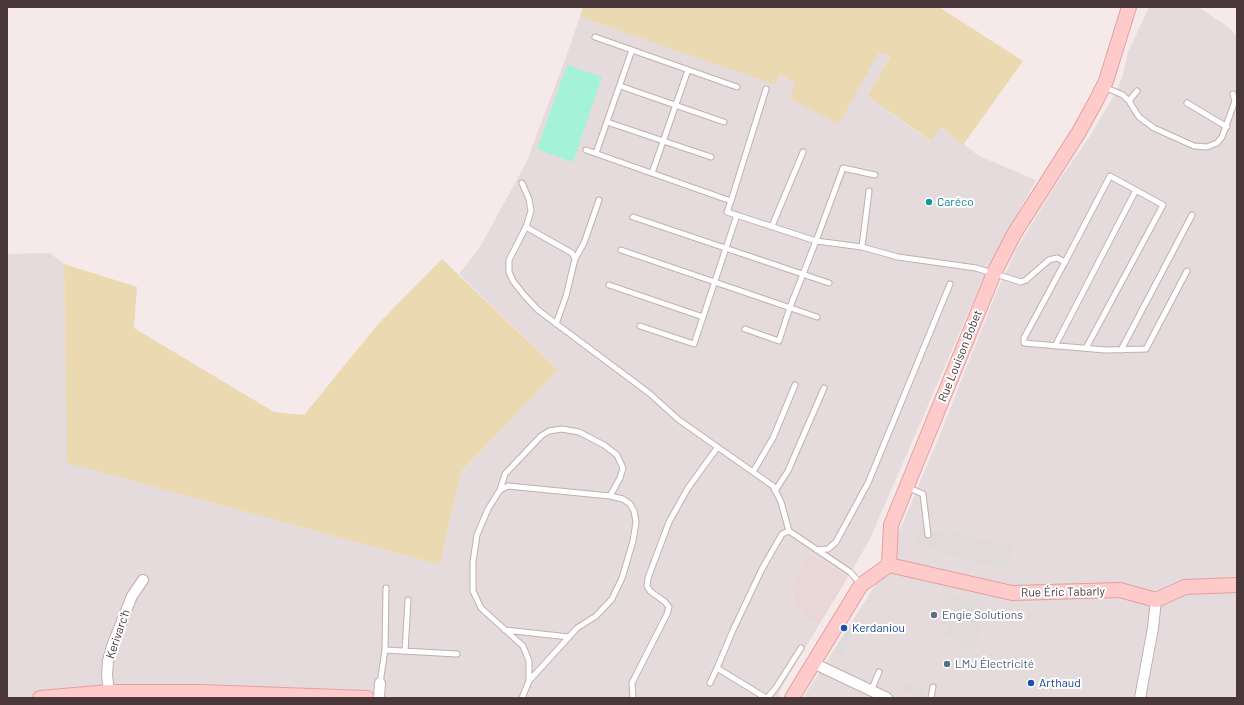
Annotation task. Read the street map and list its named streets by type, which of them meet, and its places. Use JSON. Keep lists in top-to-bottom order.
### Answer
{
  "streets": {
    "street": ["Rue Louison Bobet", "Rue Éric Tabarly", "Kerivarc'h"]
  },
  "crossings": [
    ["Rue Louison Bobet", "Rue Éric Tabarly"]
  ],
  "places": [
    "Caréco",
    "Engie Solutions",
    "Kerdaniou",
    "LMJ Électricité",
    "Arthaud"
  ]
}
